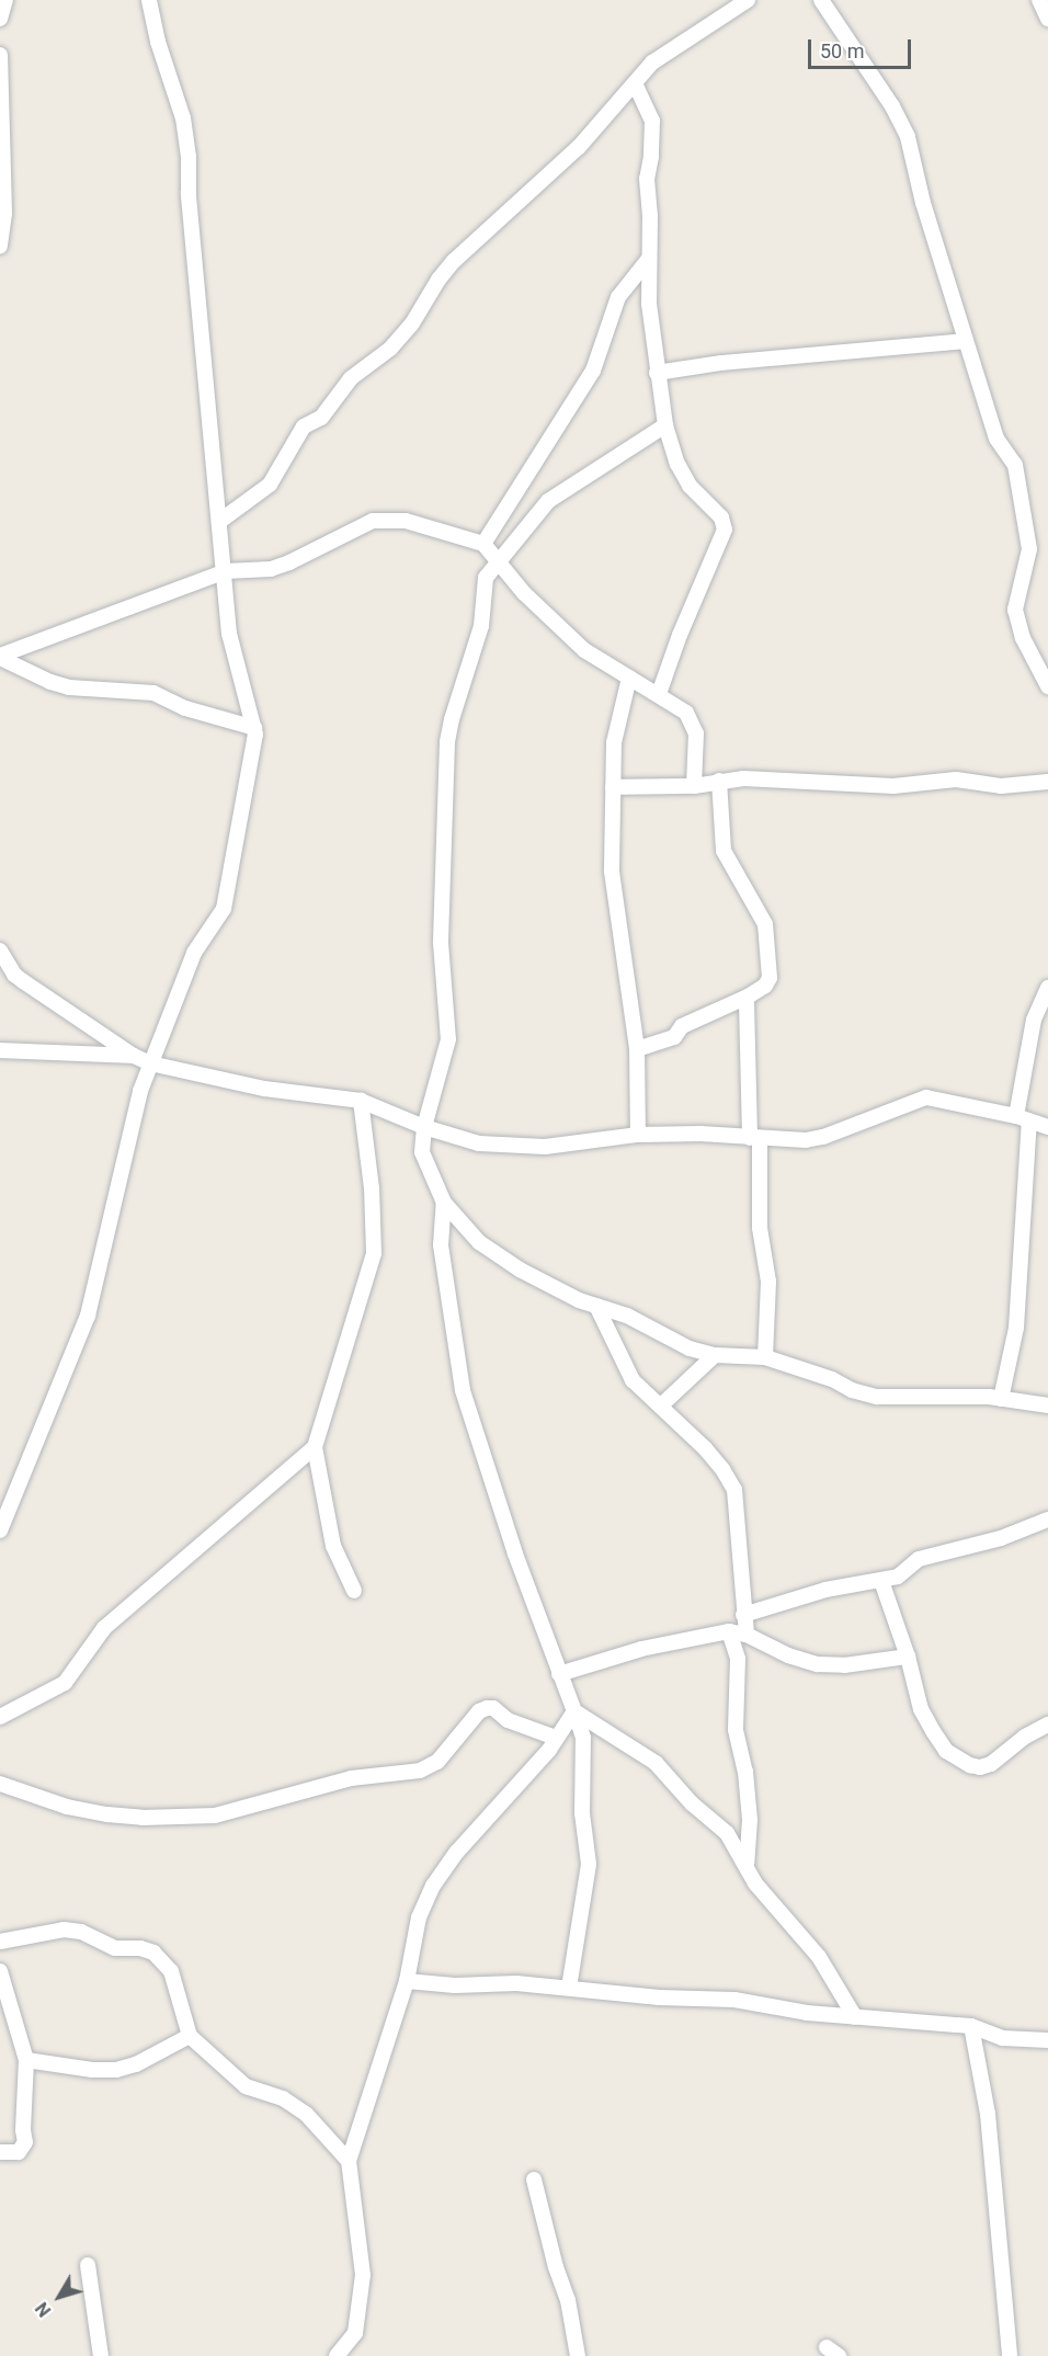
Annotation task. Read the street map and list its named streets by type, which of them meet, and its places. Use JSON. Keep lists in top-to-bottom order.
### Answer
{
  "scale_bar": "50 m",
  "north": "bottom left"
}
